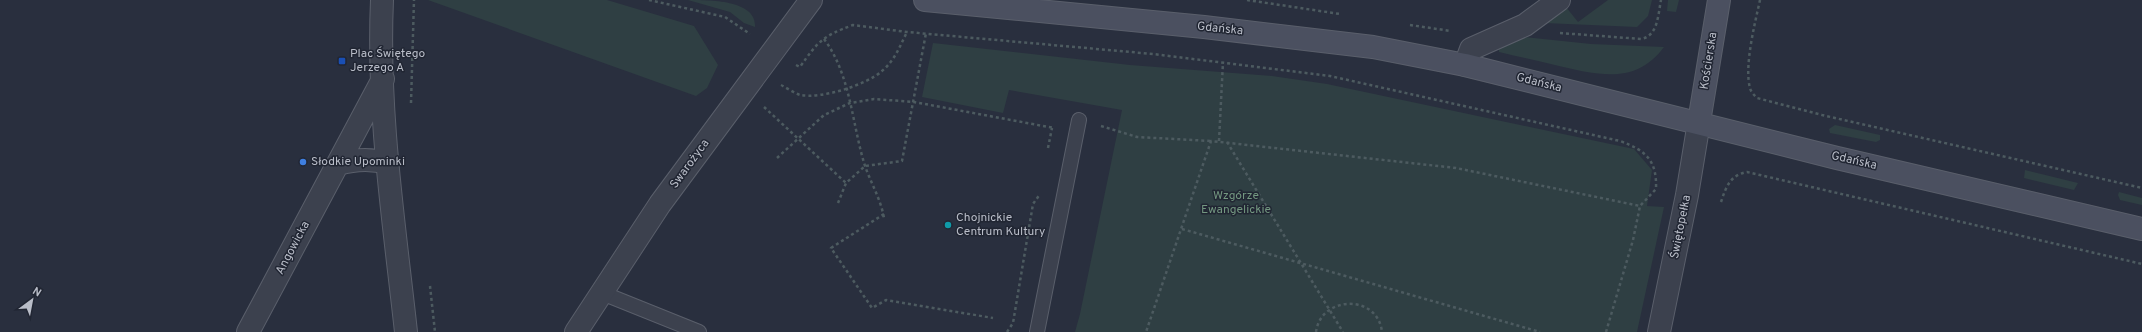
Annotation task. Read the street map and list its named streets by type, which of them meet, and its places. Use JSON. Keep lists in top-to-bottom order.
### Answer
{
  "streets": {
    "main road": ["Gdańska", "Kościerska"],
    "street": ["Swarożyca", "Świętopełka", "Angowicka"]
  },
  "crossings": [
    ["Gdańska", "Kościerska"],
    ["Gdańska", "Świętopełka"],
    ["Kościerska", "Świętopełka"]
  ],
  "parks": ["Wzgórze Ewangelickie"],
  "places": {
    "transit": ["Plac Świętego Jerzego A"],
    "other": ["Słodkie Upominki", "Chojnickie Centrum Kultury"]
  },
  "north": "top right"
}
